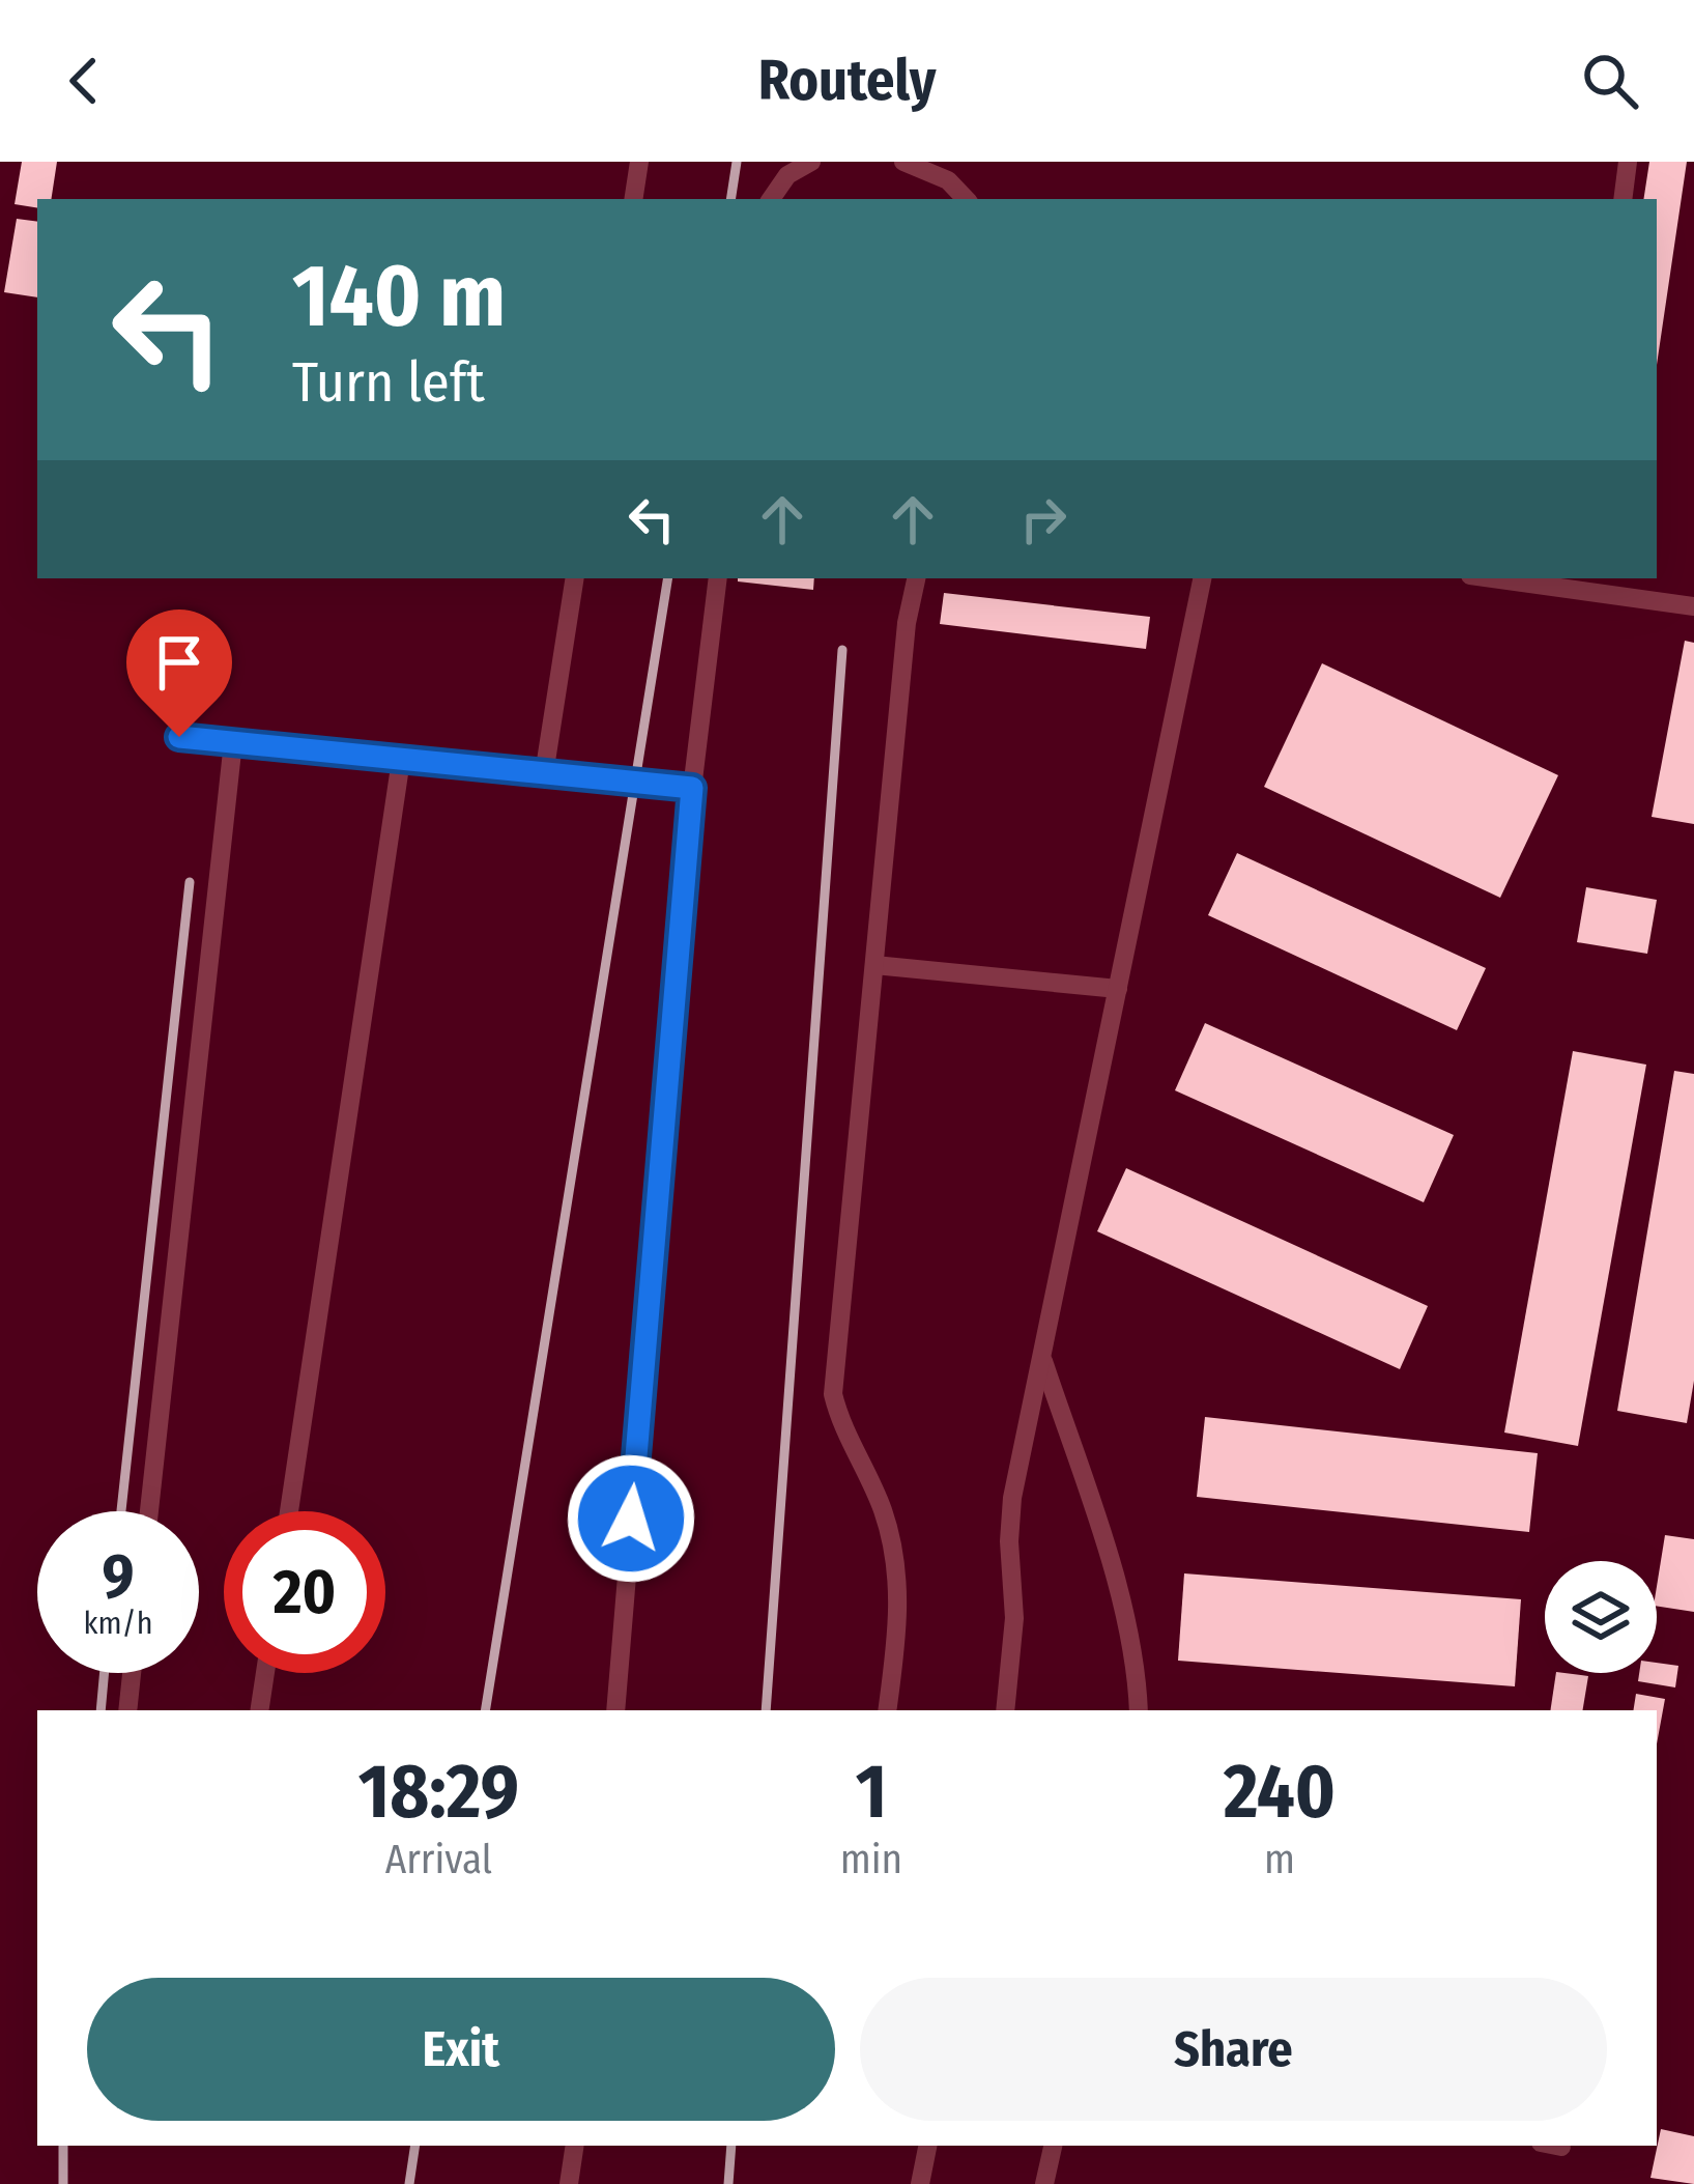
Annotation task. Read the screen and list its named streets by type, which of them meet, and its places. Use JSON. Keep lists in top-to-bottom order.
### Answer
{
  "page": {
    "header": "Routely",
    "turn": ["140 m", "Turn left"],
    "speed": "9 km/h",
    "limit": "20",
    "eta": [
      "18:29",
      "Arrival",
      "1",
      "min",
      "240",
      "m"
    ],
    "buttons": ["Exit", "Share"]
  }
}
